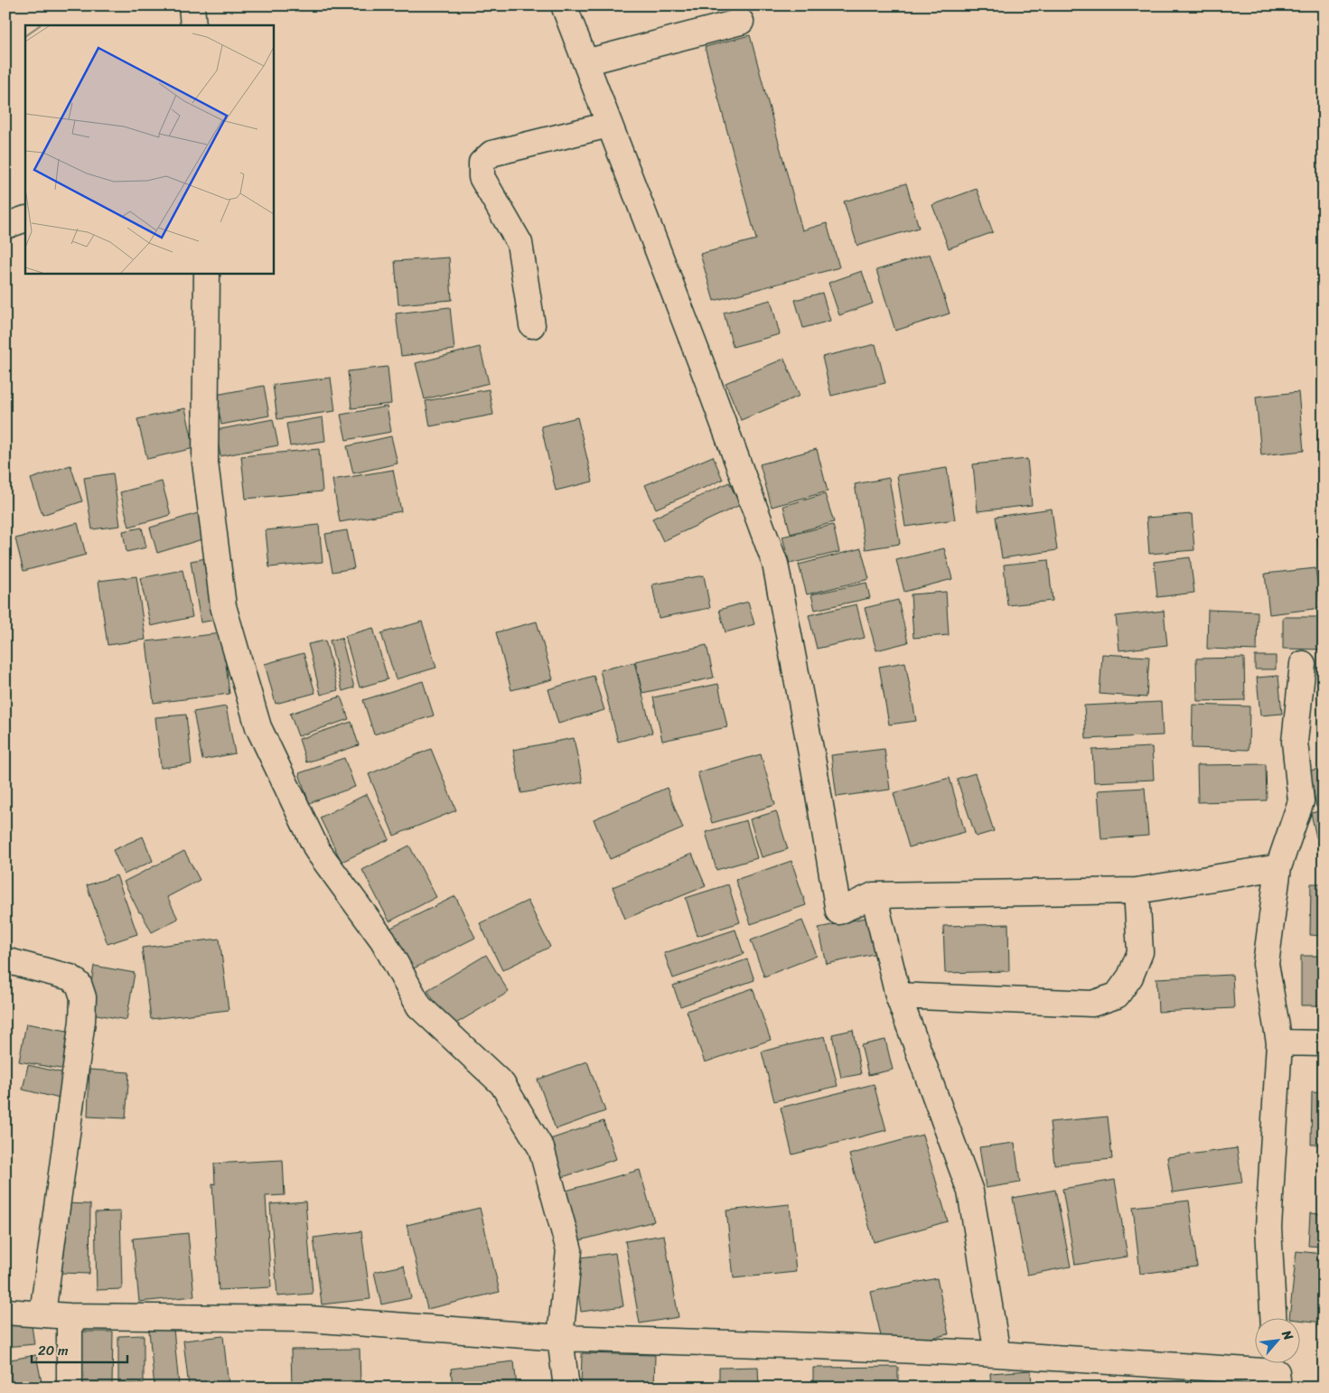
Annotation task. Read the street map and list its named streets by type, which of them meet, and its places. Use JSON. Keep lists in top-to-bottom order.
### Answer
{
  "scale_bar": "20 m",
  "north": "top right"
}
